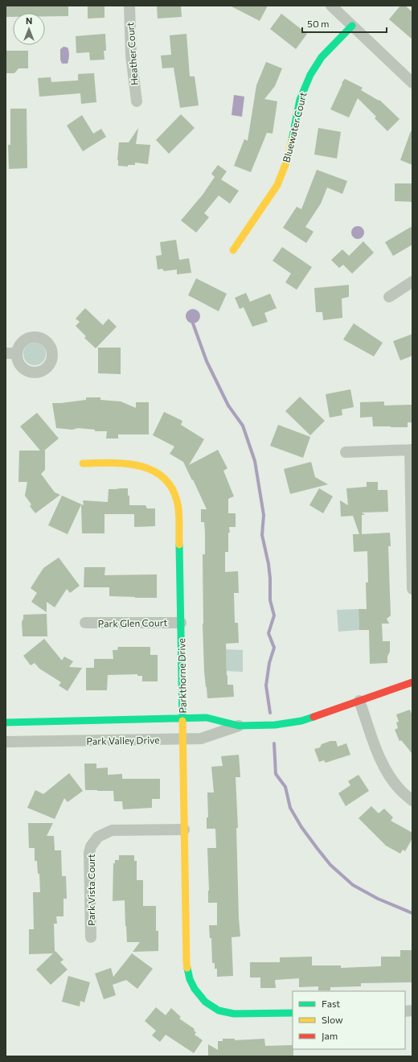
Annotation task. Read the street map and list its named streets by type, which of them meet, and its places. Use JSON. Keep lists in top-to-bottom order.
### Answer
{
  "streets": {
    "street": [
      "Heather Court",
      "Bluewater Court",
      "Park Glen Court",
      "Parkthorne Drive",
      "Park Valley Drive",
      "Park Vista Court"
    ]
  },
  "crossings": [
    ["Park Glen Court", "Parkthorne Drive"],
    ["Parkthorne Drive", "Park Valley Drive"],
    ["Parkthorne Drive", "Park Vista Court"]
  ],
  "legend": ["Fast", "Slow", "Jam"],
  "scale_bar": "50 m",
  "north": "top"
}
